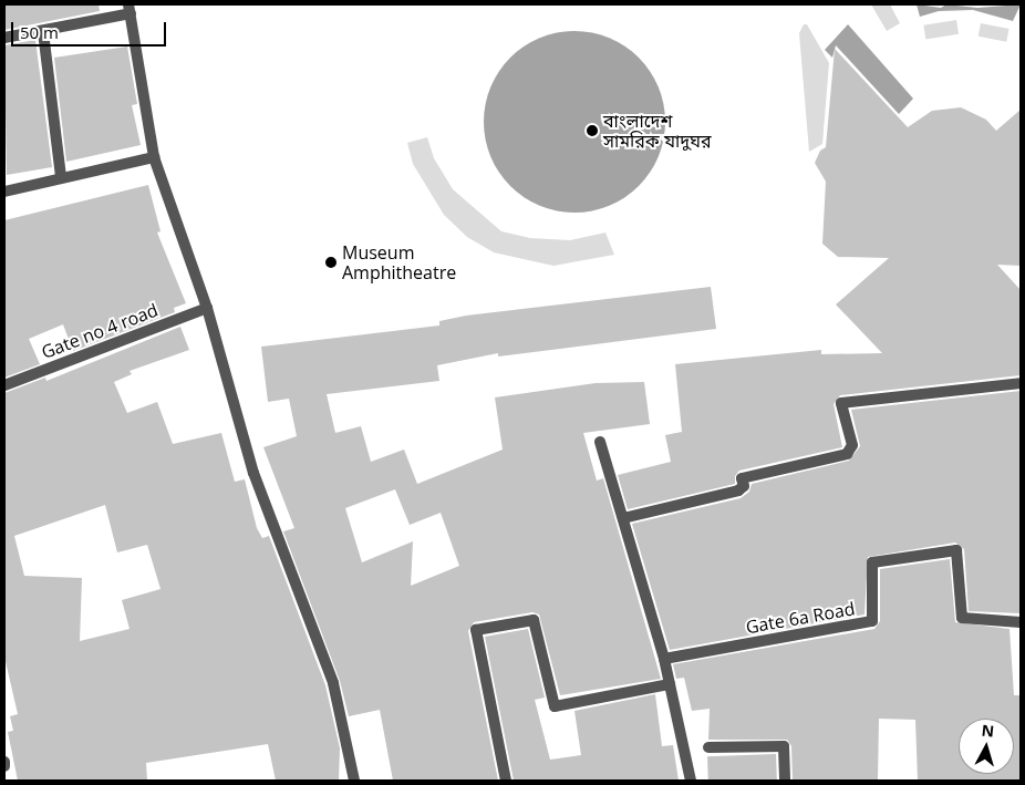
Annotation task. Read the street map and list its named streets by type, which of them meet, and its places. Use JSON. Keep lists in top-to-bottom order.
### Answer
{
  "streets": {
    "street": ["Gate no 4 road", "Gate 6a Road"]
  },
  "places": ["বাংলাদেশ সামরিক যাদুঘর", "Museum Amphitheatre"],
  "scale_bar": "50 m",
  "north": "top"
}
